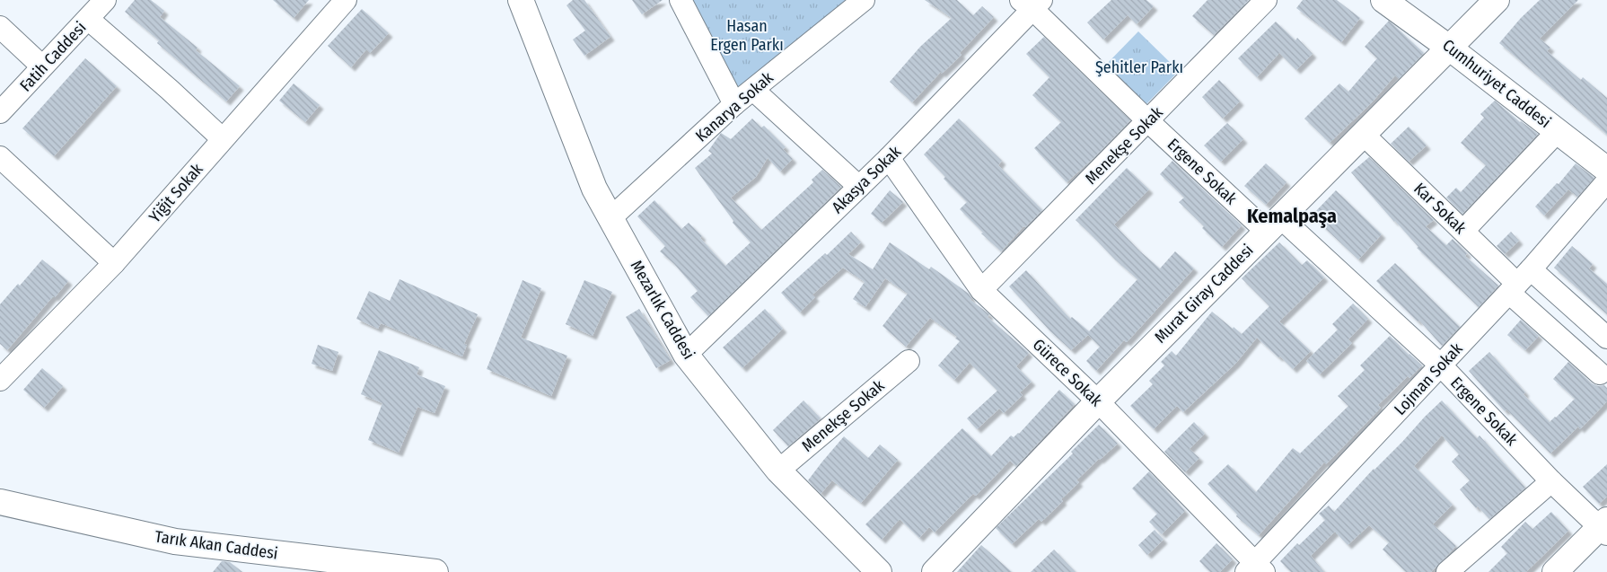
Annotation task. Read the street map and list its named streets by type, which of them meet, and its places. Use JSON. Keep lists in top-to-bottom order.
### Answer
{
  "streets": {
    "main road": [
      "Cumhuriyet Caddesi",
      "Murat Giray Caddesi",
      "Mezarlık Caddesi",
      "Tarık Akan Caddesi"
    ],
    "street": [
      "Fatih Caddesi",
      "Kanarya Sokak",
      "Menekşe Sokak",
      "Ergene Sokak",
      "Akasya Sokak",
      "Yiğit Sokak",
      "Kar Sokak",
      "Gürece Sokak",
      "Lojman Sokak"
    ]
  },
  "crossings": [
    ["Cumhuriyet Caddesi", "Murat Giray Caddesi"],
    ["Kanarya Sokak", "Mezarlık Caddesi"],
    ["Menekşe Sokak", "Ergene Sokak"],
    ["Menekşe Sokak", "Mezarlık Caddesi"],
    ["Menekşe Sokak", "Gürece Sokak"],
    ["Ergene Sokak", "Akasya Sokak"],
    ["Ergene Sokak", "Murat Giray Caddesi"],
    ["Ergene Sokak", "Lojman Sokak"],
    ["Akasya Sokak", "Mezarlık Caddesi"],
    ["Akasya Sokak", "Gürece Sokak"],
    ["Kar Sokak", "Murat Giray Caddesi"],
    ["Kar Sokak", "Lojman Sokak"],
    ["Murat Giray Caddesi", "Gürece Sokak"],
    ["Gürece Sokak", "Lojman Sokak"]
  ],
  "districts": ["Kemalpaşa"],
  "parks": ["Hasan Ergen Parkı", "Şehitler Parkı"]
}
